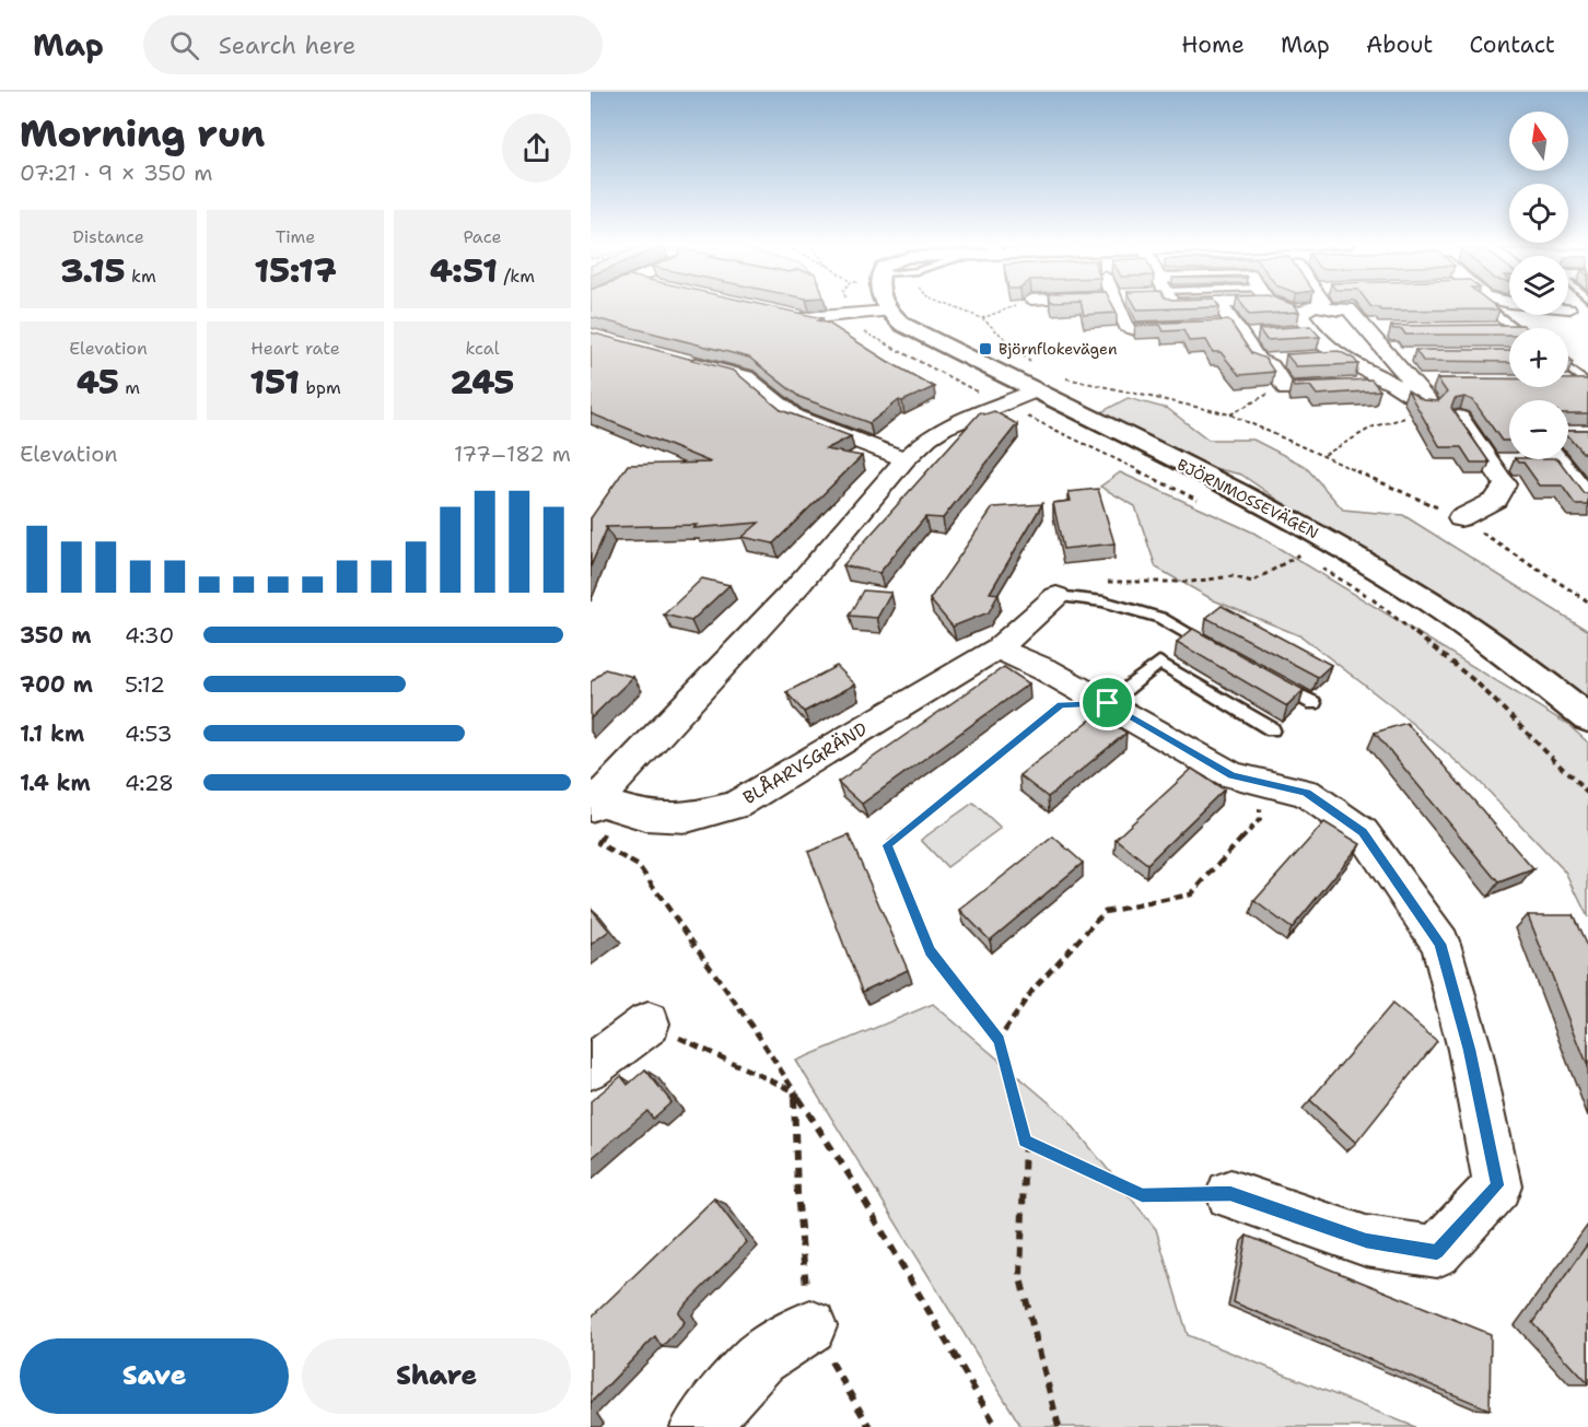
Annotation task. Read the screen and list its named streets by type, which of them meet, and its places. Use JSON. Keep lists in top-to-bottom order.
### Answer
{
  "streets": {
    "street": ["BJÖRNMOSSEVÄGEN", "BLÅARVSGRÄND"]
  },
  "places": {
    "transit": ["Björnflokevägen"]
  },
  "north": "top",
  "page": {
    "header": "Map",
    "search": "Search here",
    "nav": [
      "Home",
      "Map",
      "About",
      "Contact"
    ],
    "heading": ["Morning run", "07:21 · 9 × 350 m"],
    "map_buttons": ["+", "−"],
    "stats": [
      ["Distance", "3.15 km"],
      ["Time", "15:17"],
      ["Pace", "4:51 /km"],
      ["Elevation", "45 m"],
      ["Heart rate", "151 bpm"],
      ["kcal", "245"]
    ],
    "chart": ["Elevation", "177–182 m"],
    "list": [
      {
        "name": "350 m",
        "note": "4:30"
      },
      {
        "name": "700 m",
        "note": "5:12"
      },
      {
        "name": "1.1 km",
        "note": "4:53"
      },
      {
        "name": "1.4 km",
        "note": "4:28"
      }
    ],
    "buttons": ["Save", "Share"]
  }
}
